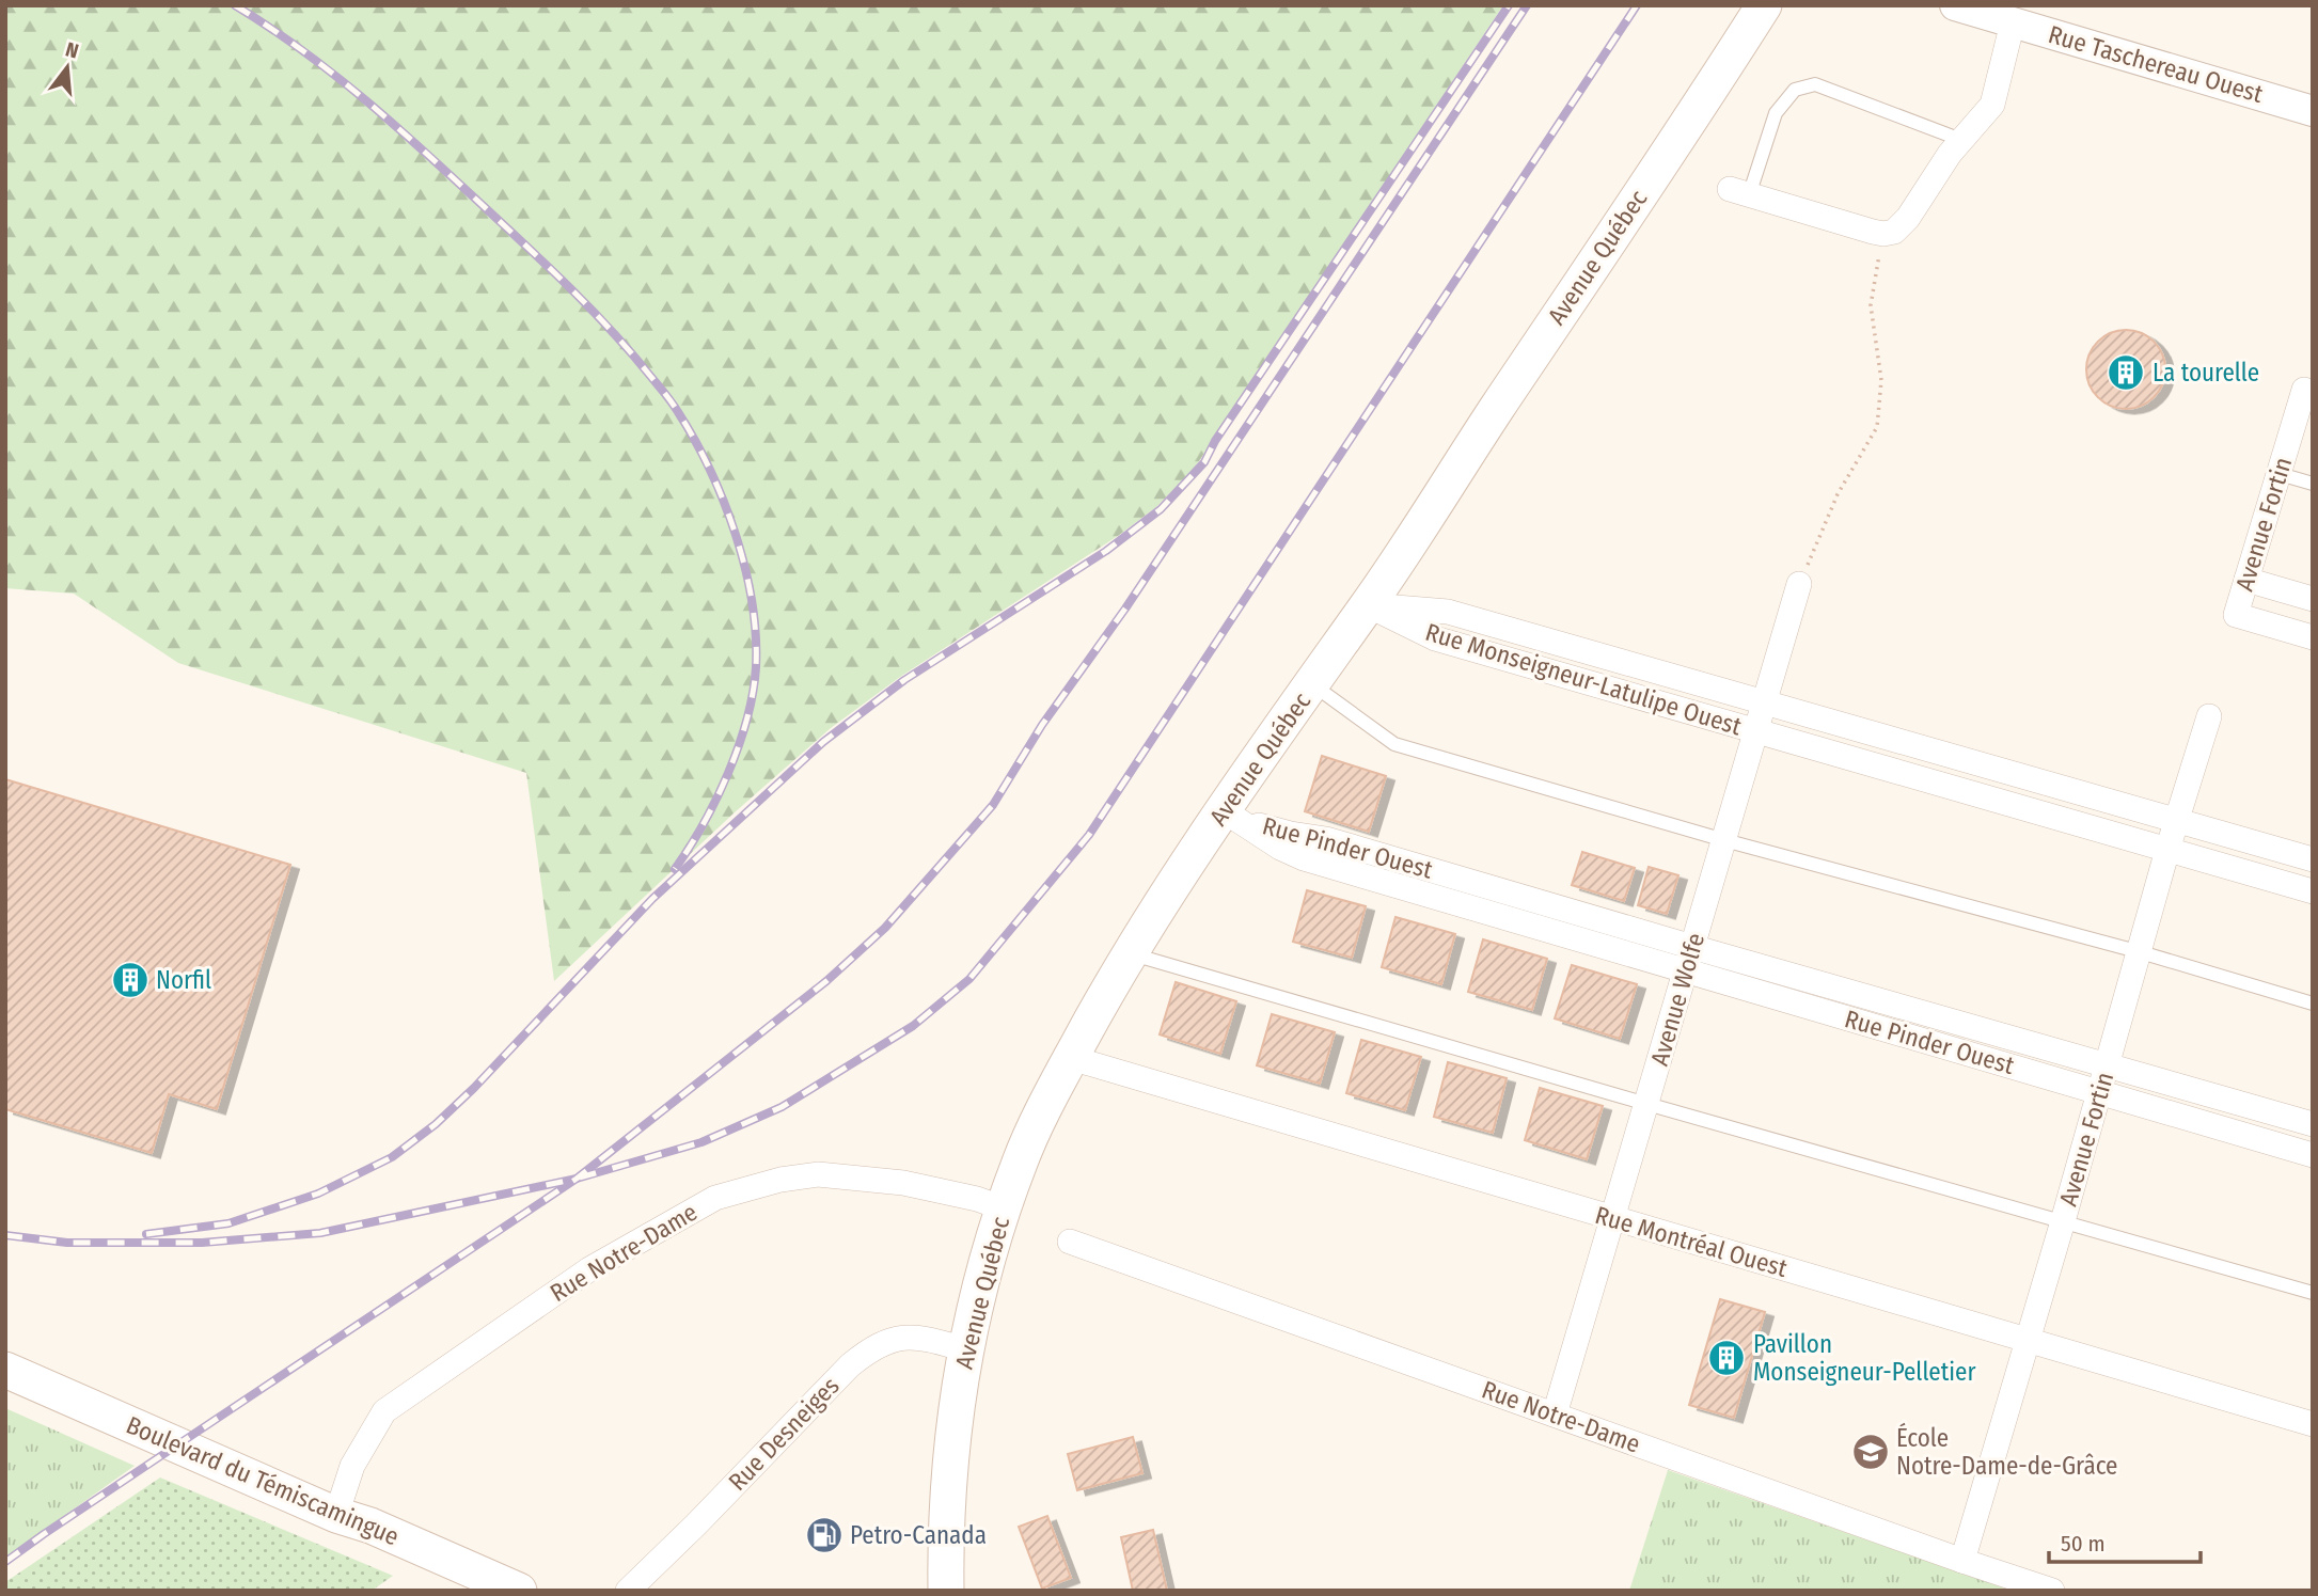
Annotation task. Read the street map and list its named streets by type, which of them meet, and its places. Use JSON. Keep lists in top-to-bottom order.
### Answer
{
  "streets": {
    "main road": ["Avenue Québec", "Boulevard du Témiscamingue"],
    "street": [
      "Rue Taschereau Ouest",
      "Avenue Fortin",
      "Rue Monseigneur-Latulipe Ouest",
      "Rue Pinder Ouest",
      "Avenue Wolfe",
      "Rue Montréal Ouest",
      "Rue Notre-Dame",
      "Rue Desneiges"
    ]
  },
  "crossings": [
    ["Avenue Québec", "Rue Monseigneur-Latulipe Ouest"],
    ["Avenue Québec", "Rue Pinder Ouest"],
    ["Avenue Québec", "Rue Montréal Ouest"],
    ["Avenue Québec", "Rue Notre-Dame"],
    ["Avenue Québec", "Rue Desneiges"],
    ["Avenue Fortin", "Rue Monseigneur-Latulipe Ouest"],
    ["Avenue Fortin", "Rue Pinder Ouest"],
    ["Avenue Fortin", "Rue Montréal Ouest"],
    ["Avenue Fortin", "Rue Notre-Dame"],
    ["Rue Monseigneur-Latulipe Ouest", "Avenue Wolfe"],
    ["Rue Pinder Ouest", "Avenue Wolfe"],
    ["Avenue Wolfe", "Rue Montréal Ouest"],
    ["Avenue Wolfe", "Rue Notre-Dame"],
    ["Rue Notre-Dame", "Boulevard du Témiscamingue"]
  ],
  "places": {
    "building": ["La tourelle", "Norfil", "Pavillon Monseigneur-Pelletier"],
    "school or university": ["École Notre-Dame-de-Grâce"],
    "fuel station": ["Petro-Canada"]
  },
  "scale_bar": "50 m",
  "north": "top"
}
